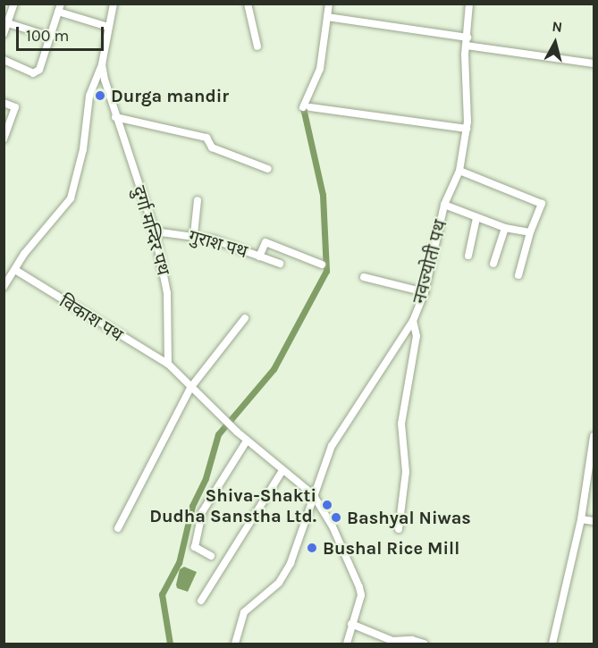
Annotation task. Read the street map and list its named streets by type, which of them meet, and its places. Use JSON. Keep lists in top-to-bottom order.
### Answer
{
  "streets": {
    "street": [
      "दुर्गा मन्दिर पथ",
      "गुराश पथ",
      "नवज्योती पथ",
      "विकाश पथ"
    ]
  },
  "crossings": [
    ["दुर्गा मन्दिर पथ", "गुराश पथ"],
    ["दुर्गा मन्दिर पथ", "विकाश पथ"]
  ],
  "places": [
    "Durga mandir",
    "Shiva-Shakti Dudha Sanstha Ltd.",
    "Bashyal Niwas",
    "Bushal Rice Mill"
  ],
  "scale_bar": "100 m",
  "north": "top"
}
